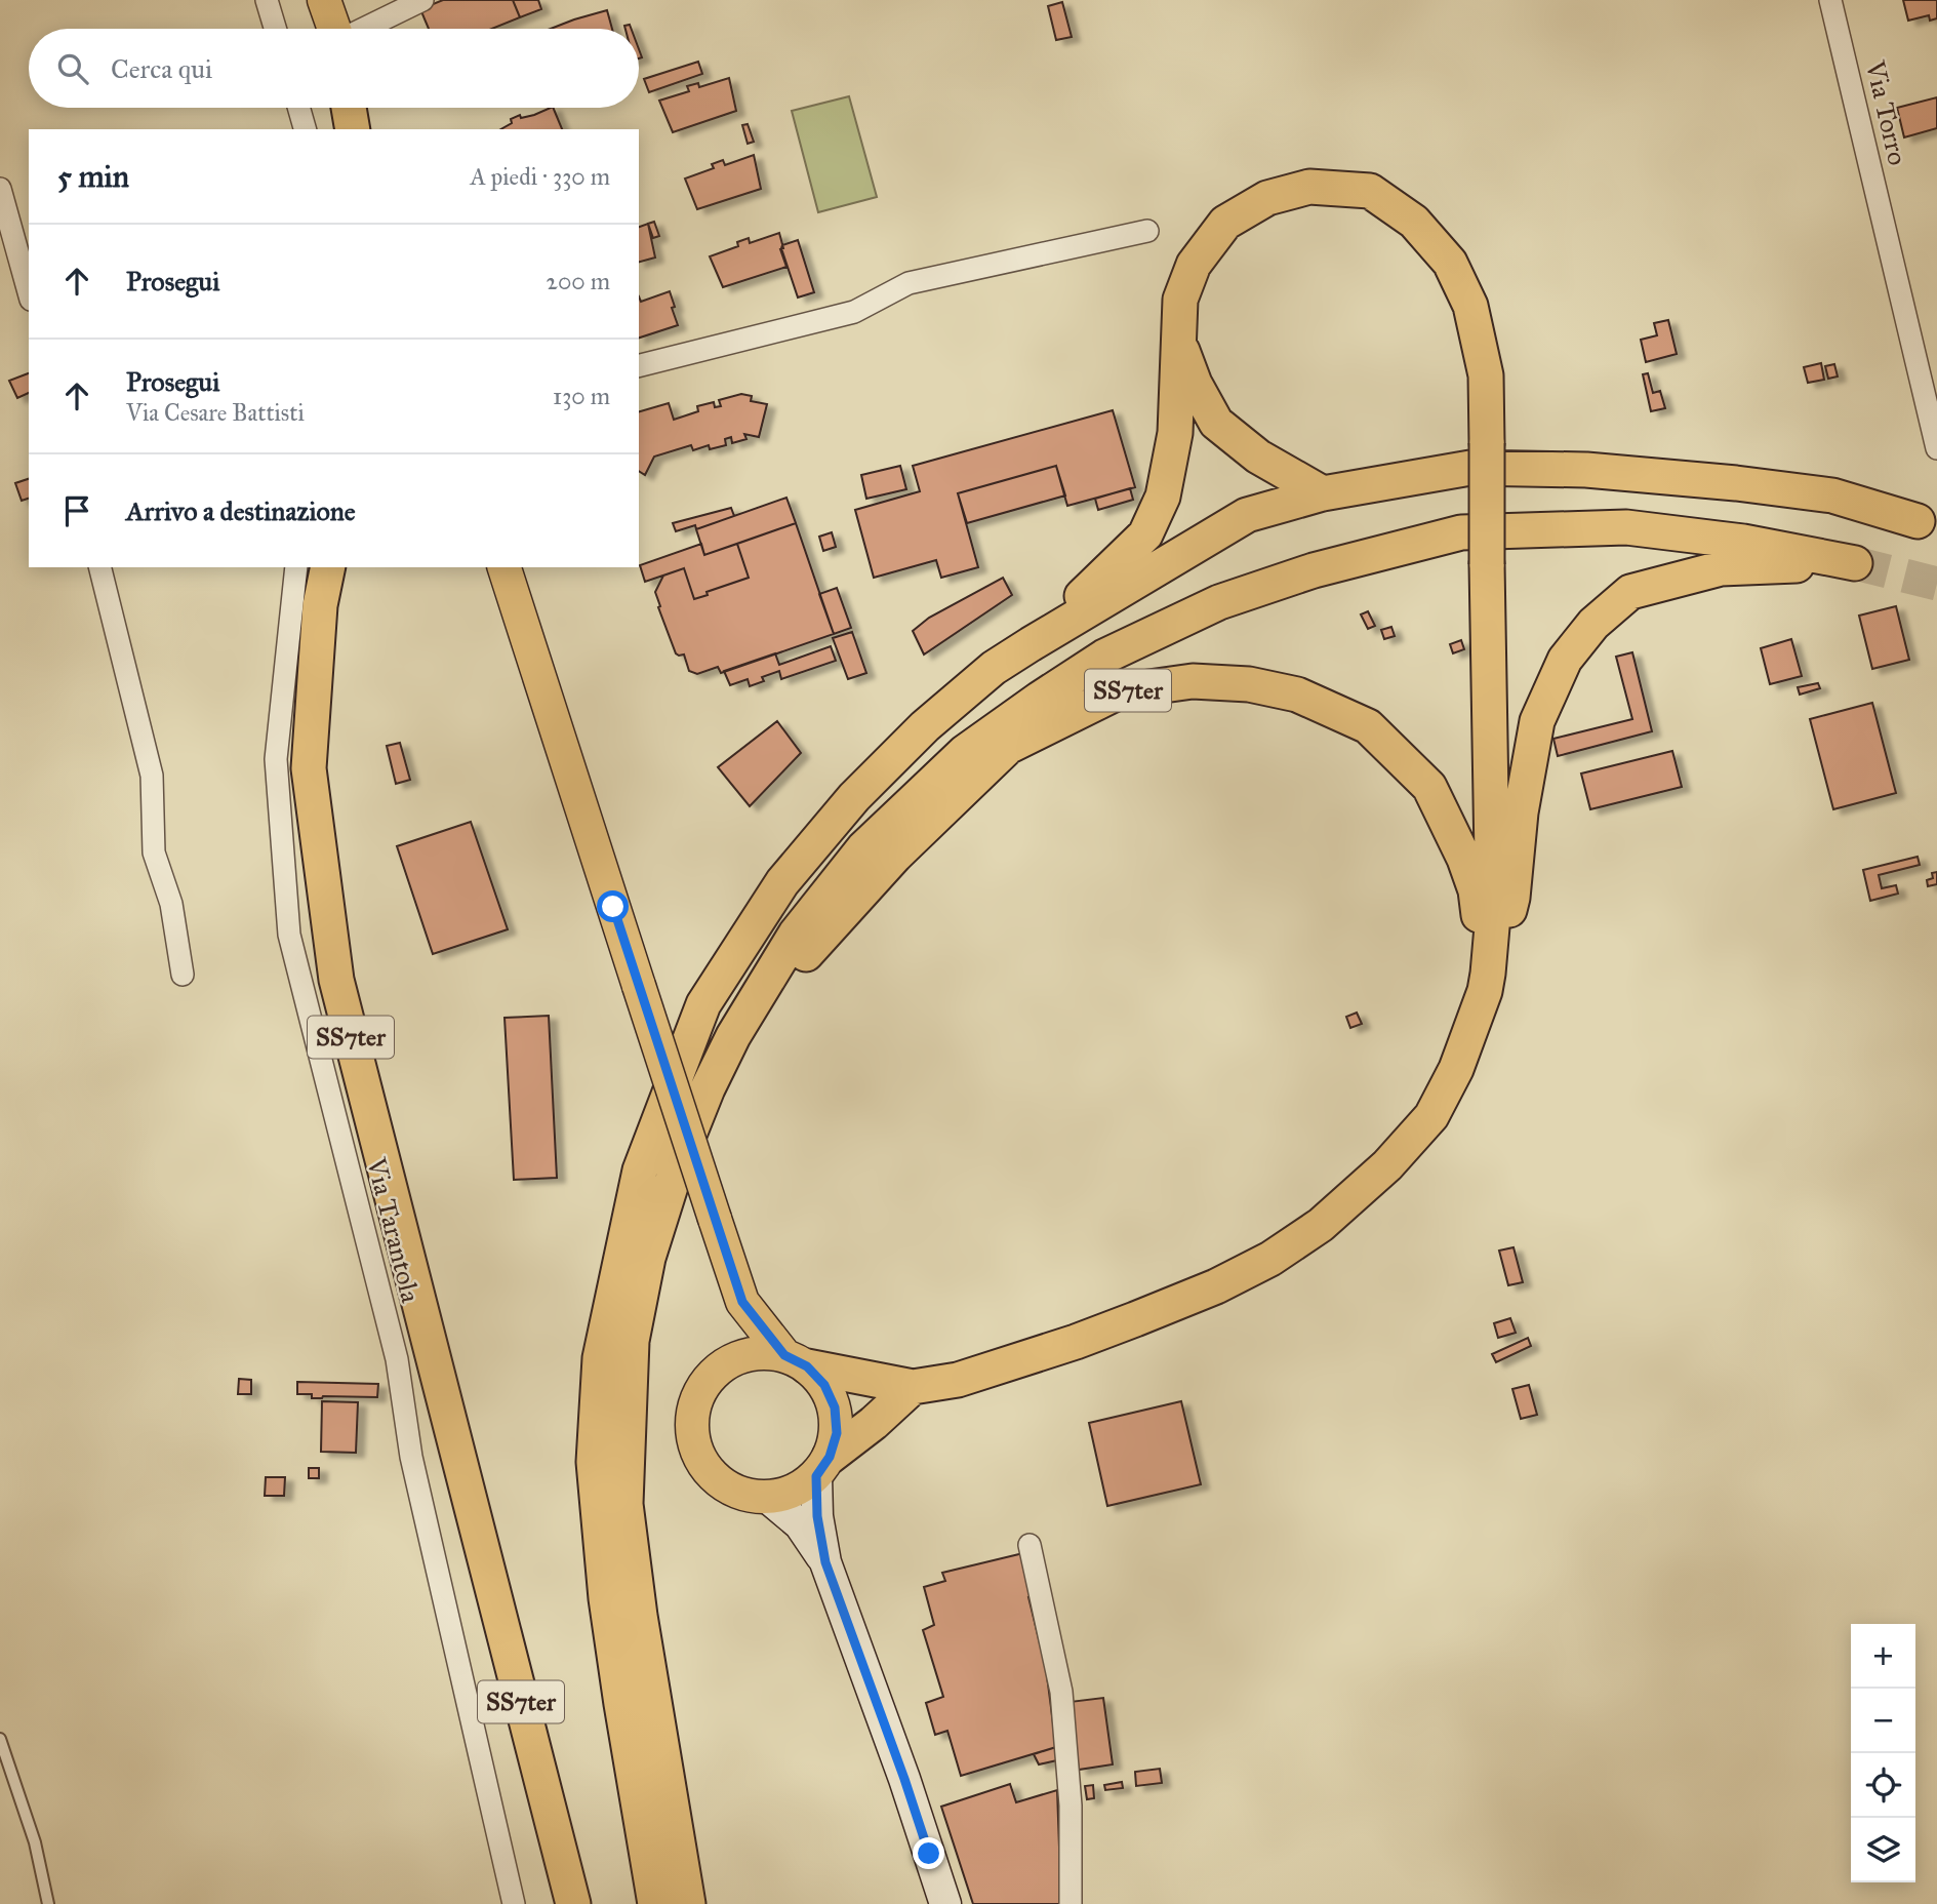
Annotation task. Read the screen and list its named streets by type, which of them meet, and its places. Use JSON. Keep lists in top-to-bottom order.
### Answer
{
  "streets": {
    "highway": ["SS7ter"],
    "street": ["Via Torro", "Via Tarantola"]
  },
  "page": {
    "search": "Cerca qui",
    "heading": ["5 min", "A piedi · 330 m"],
    "list": [
      ["Prosegui", "200 m"],
      ["Prosegui", "Via Cesare Battisti", "130 m"],
      "Arrivo a destinazione"
    ],
    "map_buttons": ["+", "−"]
  }
}
